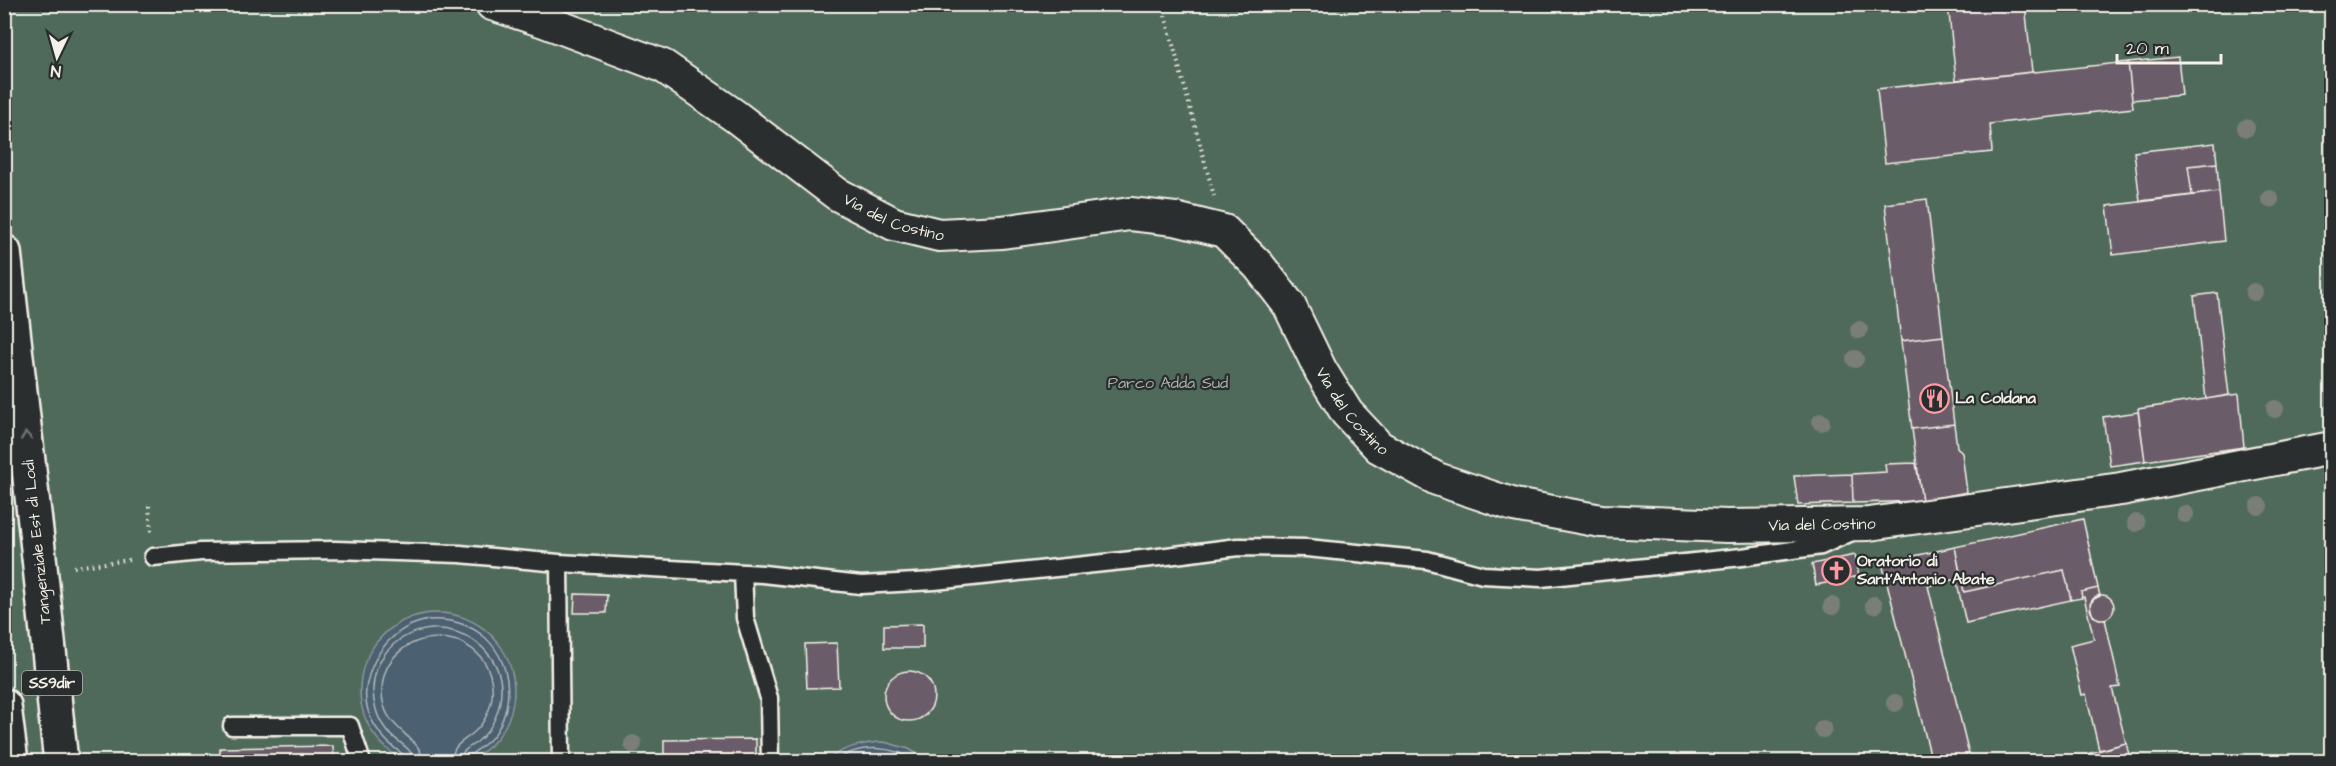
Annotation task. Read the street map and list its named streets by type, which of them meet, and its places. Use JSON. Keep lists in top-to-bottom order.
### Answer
{
  "streets": {
    "highway": ["Tangenziale Est di Lodi", "SS9dir"],
    "street": ["Via del Costino"]
  },
  "one_way": ["Tangenziale Est di Lodi"],
  "parks": ["Parco Adda Sud"],
  "places": {
    "restaurant": ["La Coldana"],
    "church": ["Oratorio di Sant'Antonio Abate"]
  },
  "scale_bar": "20 m",
  "north": "bottom"
}
